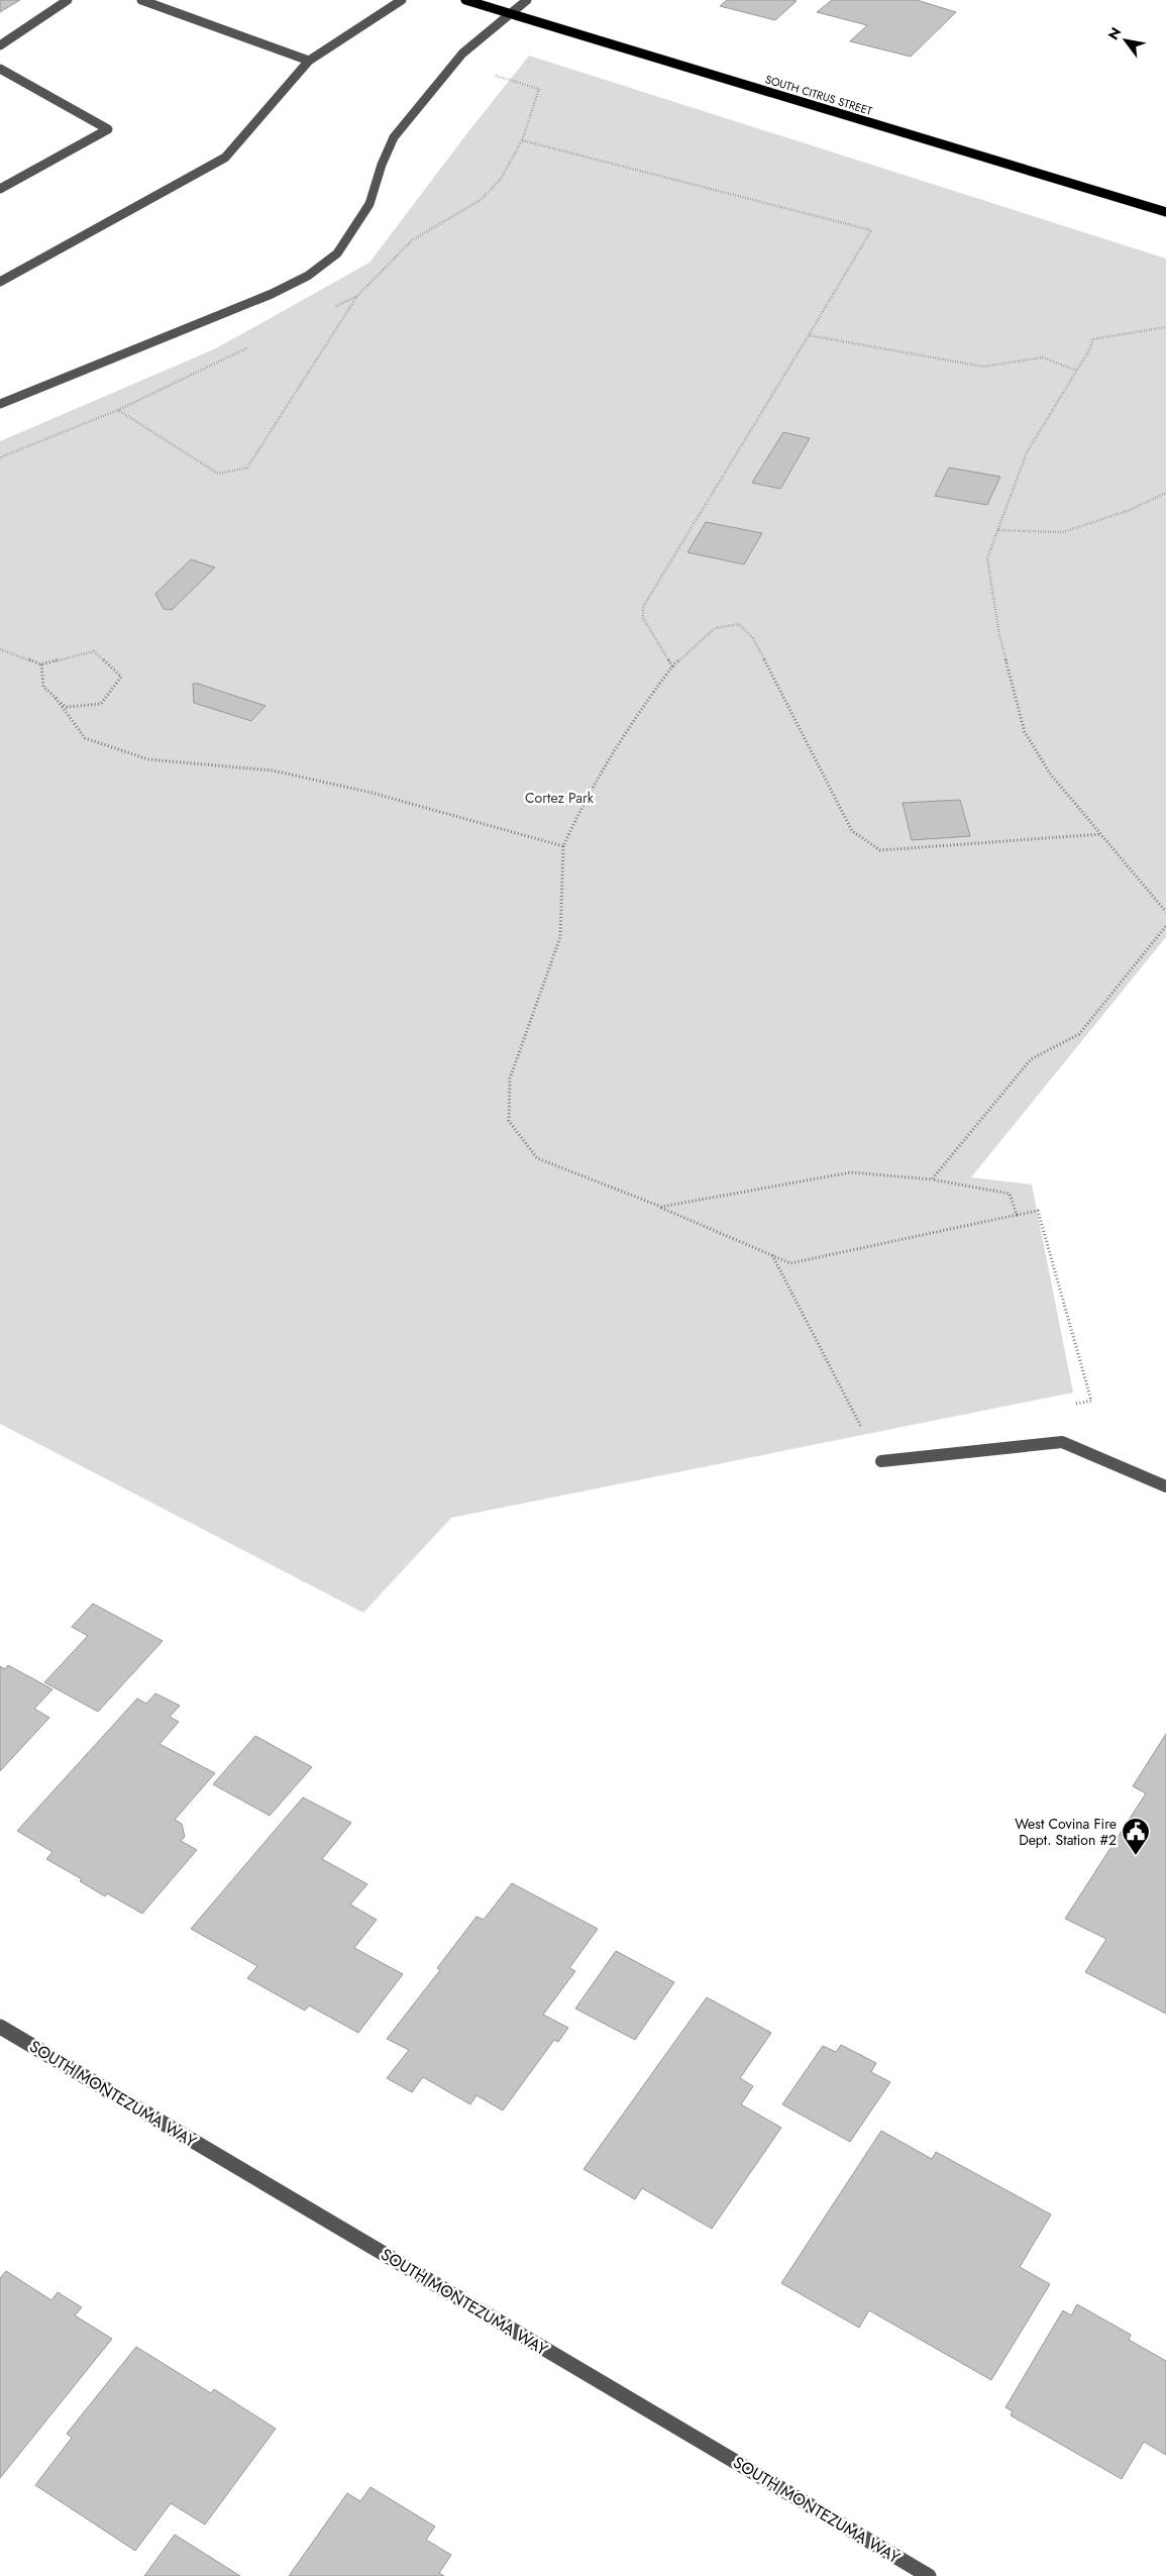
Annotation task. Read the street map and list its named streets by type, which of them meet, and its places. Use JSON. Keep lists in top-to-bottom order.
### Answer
{
  "streets": {
    "main road": ["SOUTH CITRUS STREET"],
    "street": ["SOUTH MONTEZUMA WAY"]
  },
  "parks": ["Cortez Park"],
  "places": {
    "public building": ["West Covina Fire Dept. Station #2"]
  },
  "north": "top left"
}
